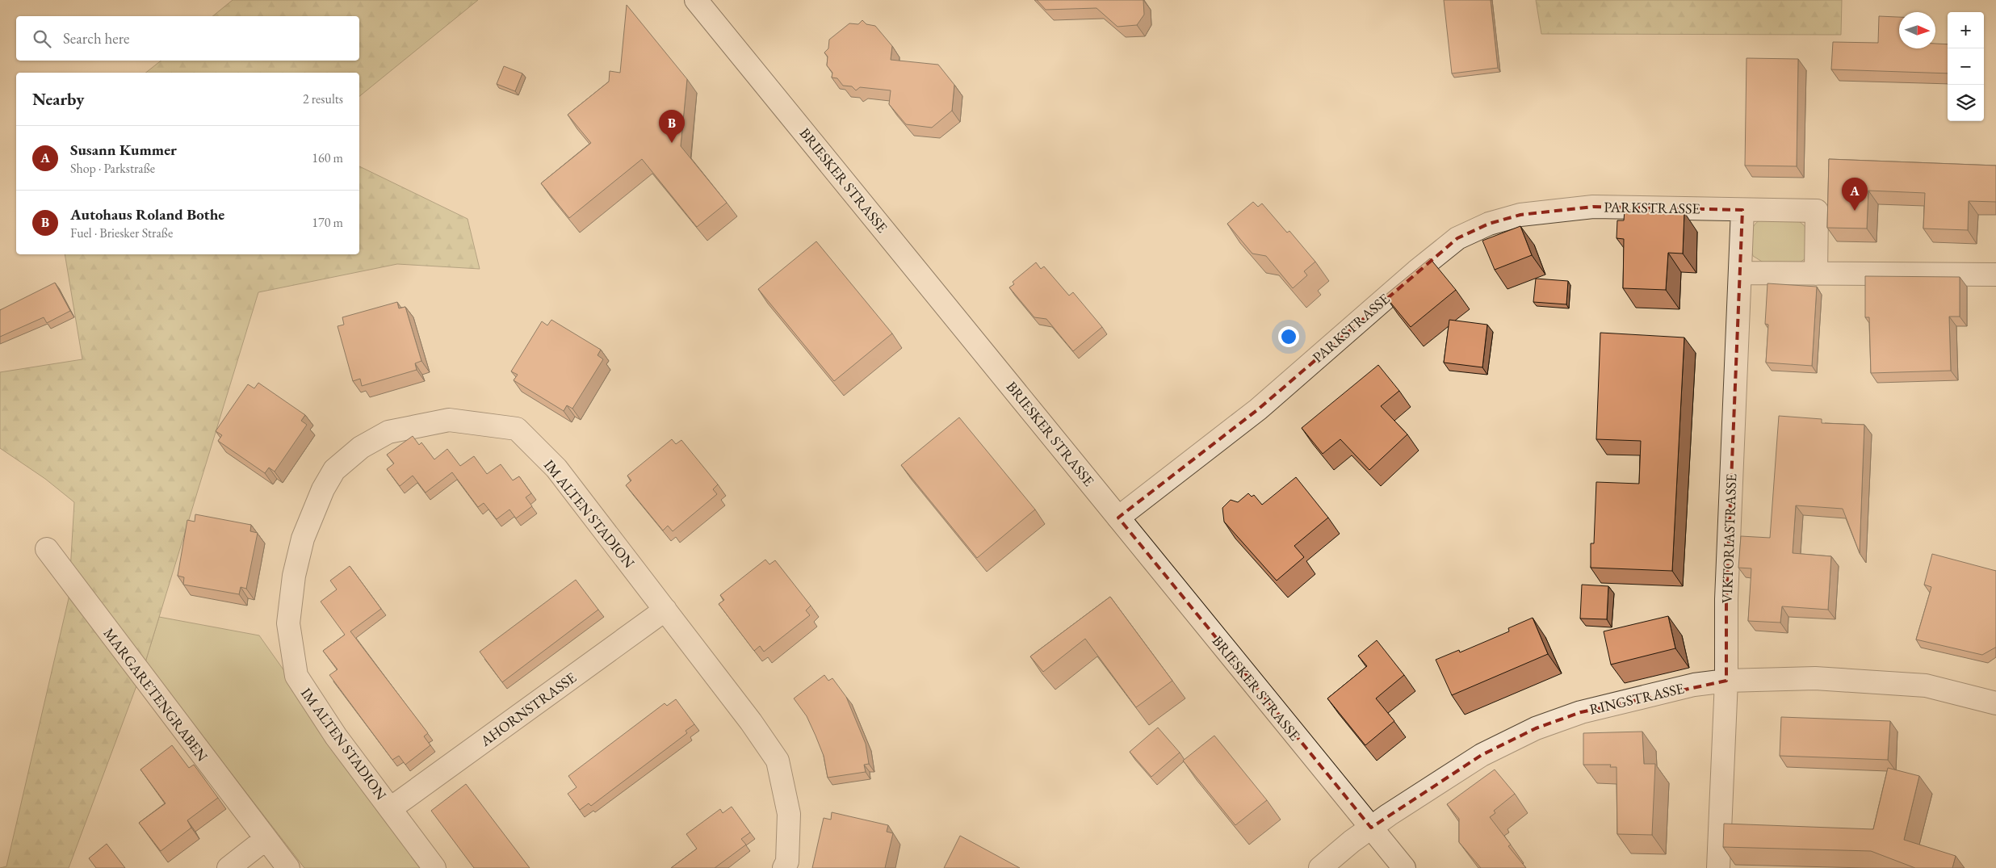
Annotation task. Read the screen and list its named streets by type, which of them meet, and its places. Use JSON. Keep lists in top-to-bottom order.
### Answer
{
  "streets": {
    "street": [
      "BRIESKER STRASSE",
      "PARKSTRASSE",
      "IM ALTEN STADION",
      "VIKTORIASTRASSE",
      "MARGARETENGRABEN",
      "RINGSTRASSE",
      "AHORNSTRASSE"
    ]
  },
  "crossings": [
    ["BRIESKER STRASSE", "PARKSTRASSE"],
    ["BRIESKER STRASSE", "RINGSTRASSE"],
    ["PARKSTRASSE", "VIKTORIASTRASSE"],
    ["IM ALTEN STADION", "AHORNSTRASSE"],
    ["VIKTORIASTRASSE", "RINGSTRASSE"]
  ],
  "north": "right",
  "page": {
    "map_buttons": ["+", "−"],
    "search": "Search here",
    "heading": ["Nearby", "2 results"],
    "pins": ["B", "A"],
    "list": [
      {
        "mark": "A",
        "name": "Susann Kummer",
        "note": "Shop · Parkstraße",
        "value": "160 m"
      },
      {
        "mark": "B",
        "name": "Autohaus Roland Bothe",
        "note": "Fuel · Briesker Straße",
        "value": "170 m"
      }
    ]
  }
}
